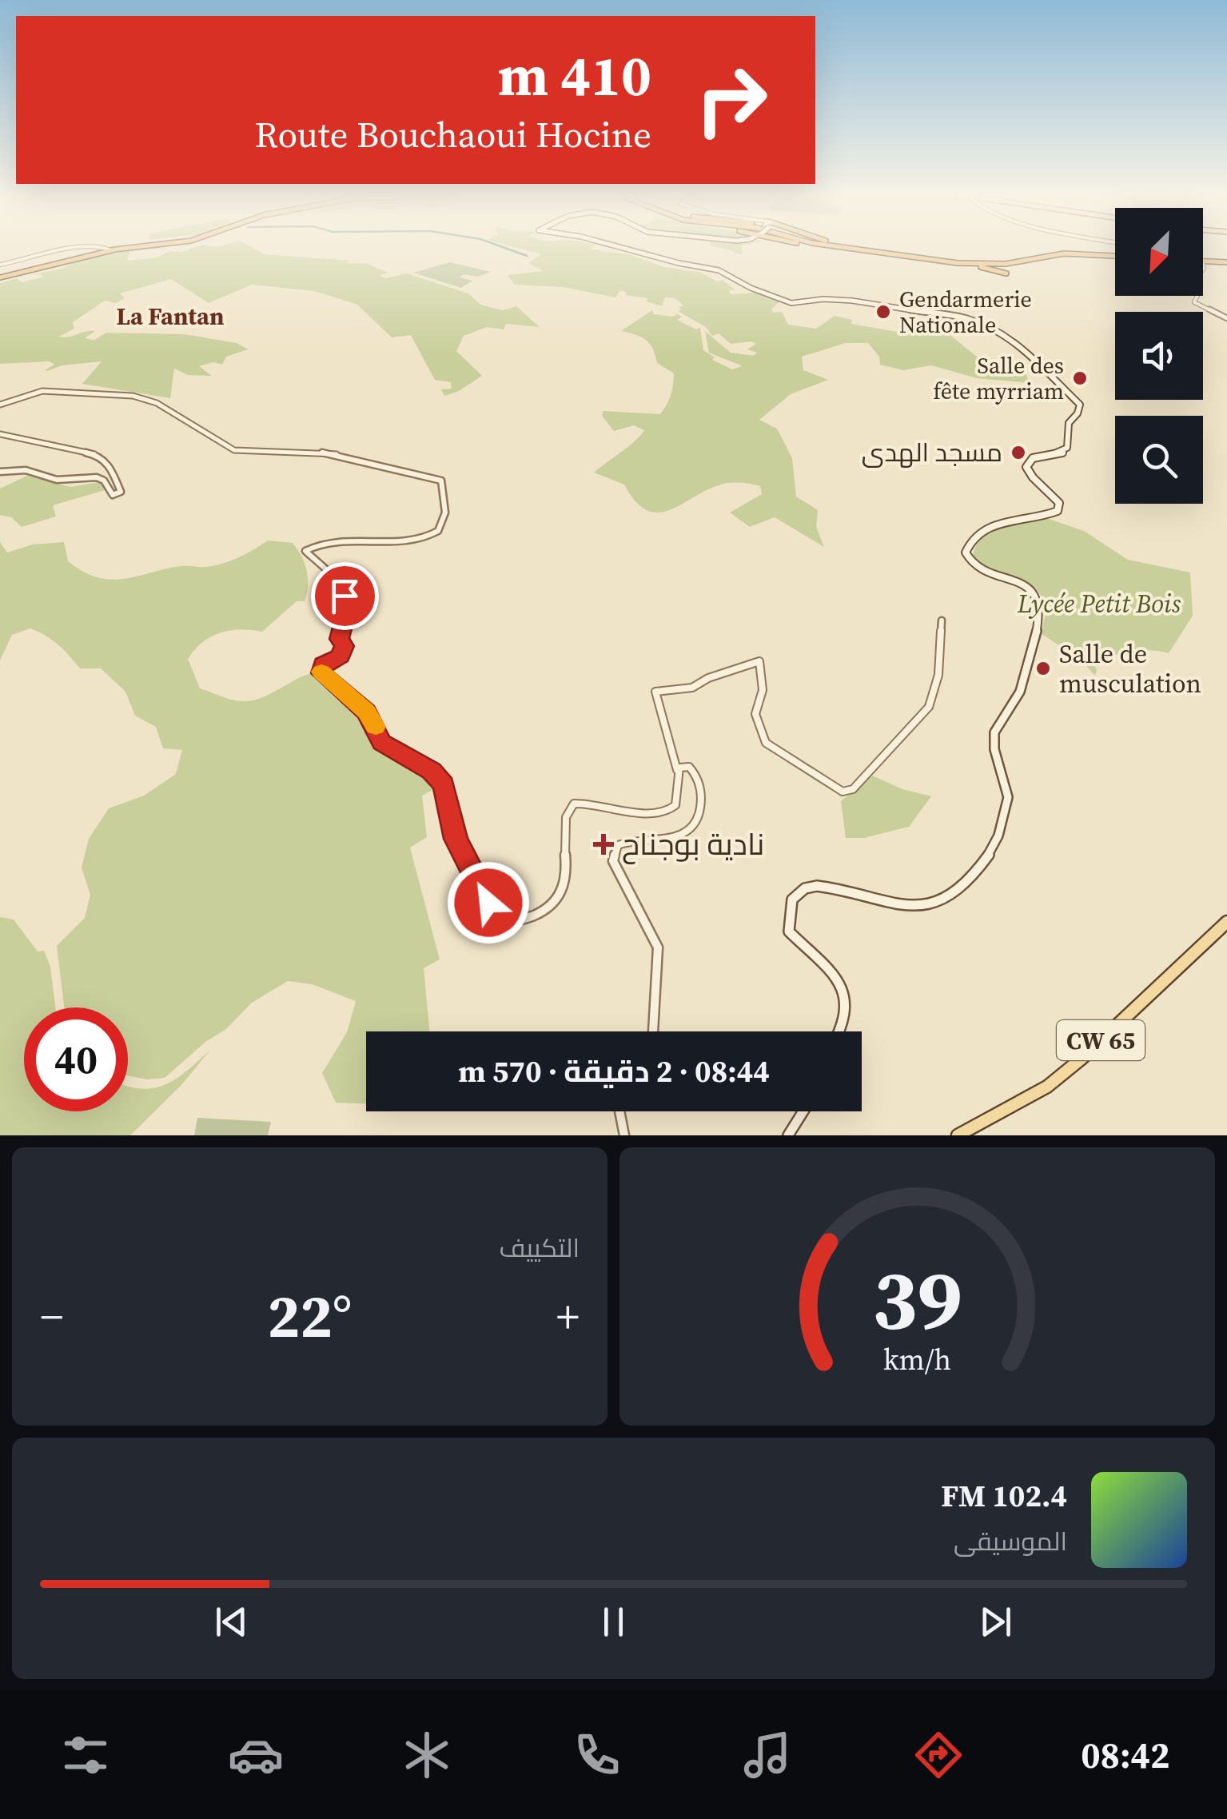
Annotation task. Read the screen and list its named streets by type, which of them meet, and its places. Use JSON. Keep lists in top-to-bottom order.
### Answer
{
  "streets": {
    "main road": ["CW 65"]
  },
  "districts": ["La Fantan"],
  "parks": ["Lycée Petit Bois"],
  "places": {
    "other": [
      "Gendarmerie Nationale",
      "Salle des fête myrriam",
      "مسجد الهدى",
      "Salle de musculation"
    ],
    "health": ["نادية بوجناح"]
  },
  "north": "bottom left",
  "page": {
    "turn": ["410 m", "Route Bouchaoui Hocine"],
    "limit": "40",
    "trip": "08:44 · 2 دقيقة · 570 m",
    "tile": "التكييف",
    "heat": ["−", "22°", "+"],
    "song": ["102.4 FM", "الموسيقى"],
    "tabs": "08:42",
    "gauge": ["39", "km/h"]
  }
}
